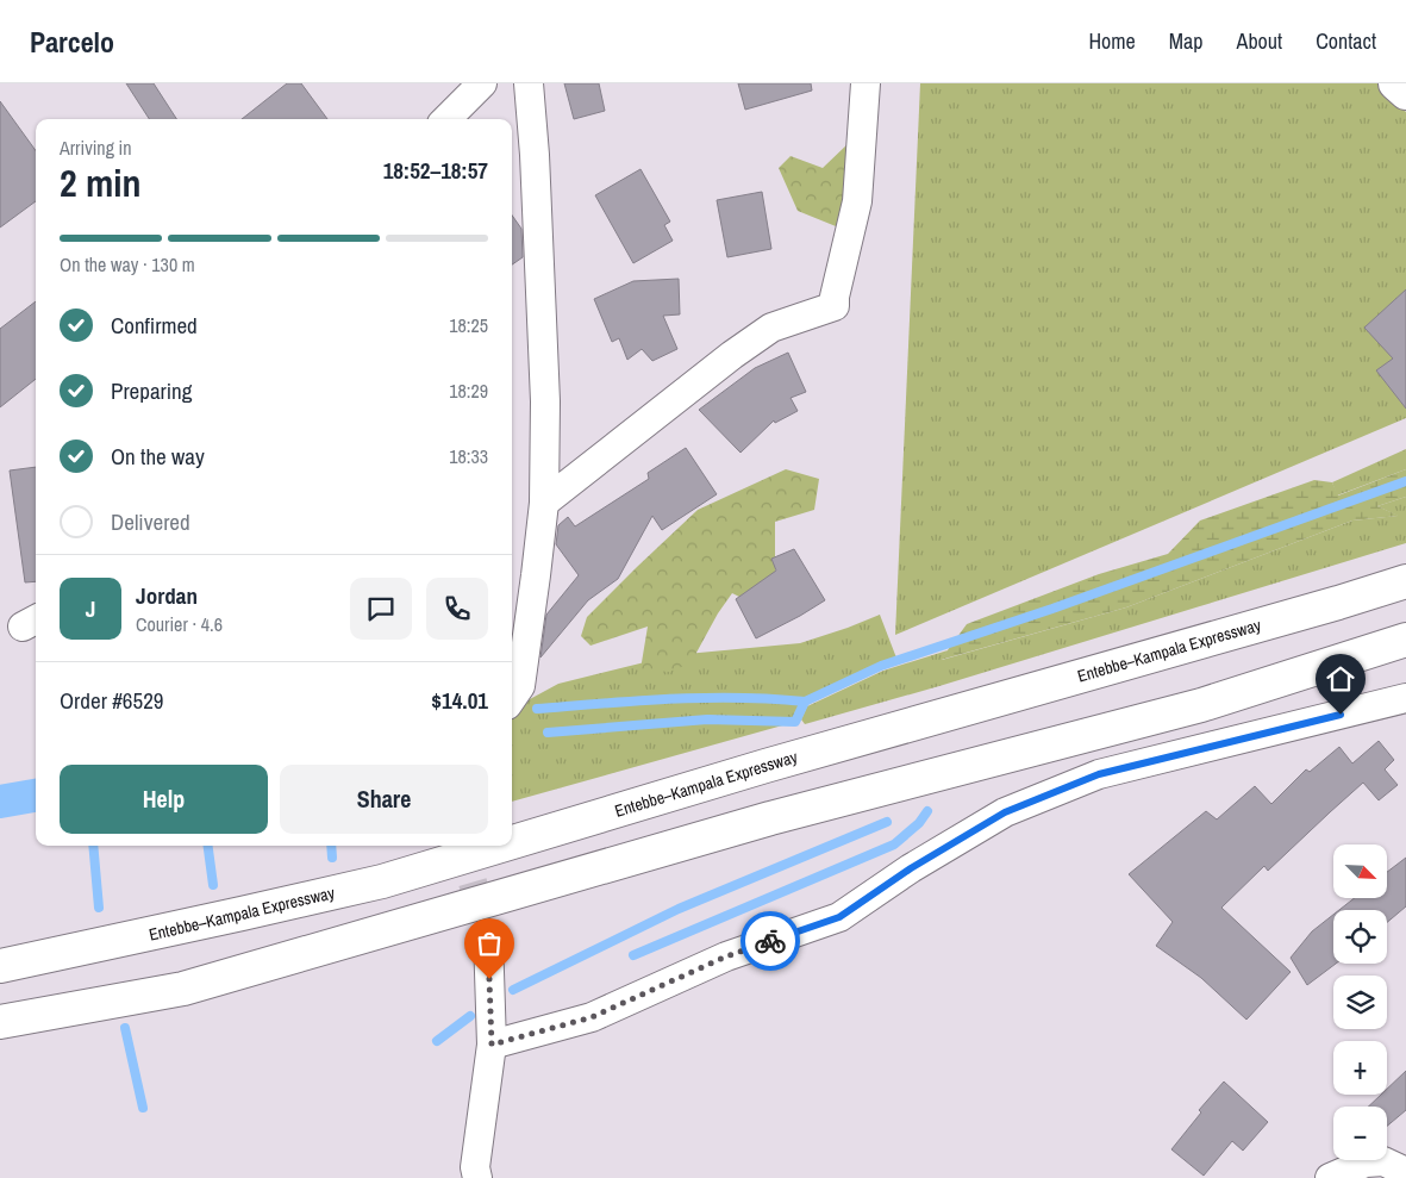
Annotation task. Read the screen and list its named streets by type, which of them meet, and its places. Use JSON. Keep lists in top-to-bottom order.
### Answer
{
  "streets": {
    "main road": ["Entebbe–Kampala Expressway"]
  },
  "north": "bottom right",
  "page": {
    "header": "Parcelo",
    "nav": [
      "Home",
      "Map",
      "About",
      "Contact"
    ],
    "heading": ["2 min", "Arriving in", "18:52–18:57"],
    "panel": [
      "Jordan",
      "Courier · 4.6",
      "Order #6529",
      "$14.01"
    ],
    "bar": "On the way · 130 m",
    "list": [
      ["Confirmed", "18:25"],
      ["Preparing", "18:29"],
      ["On the way", "18:33"],
      "Delivered"
    ],
    "round": "J",
    "buttons": ["Help", "Share"],
    "map_buttons": ["+", "−"]
  }
}
